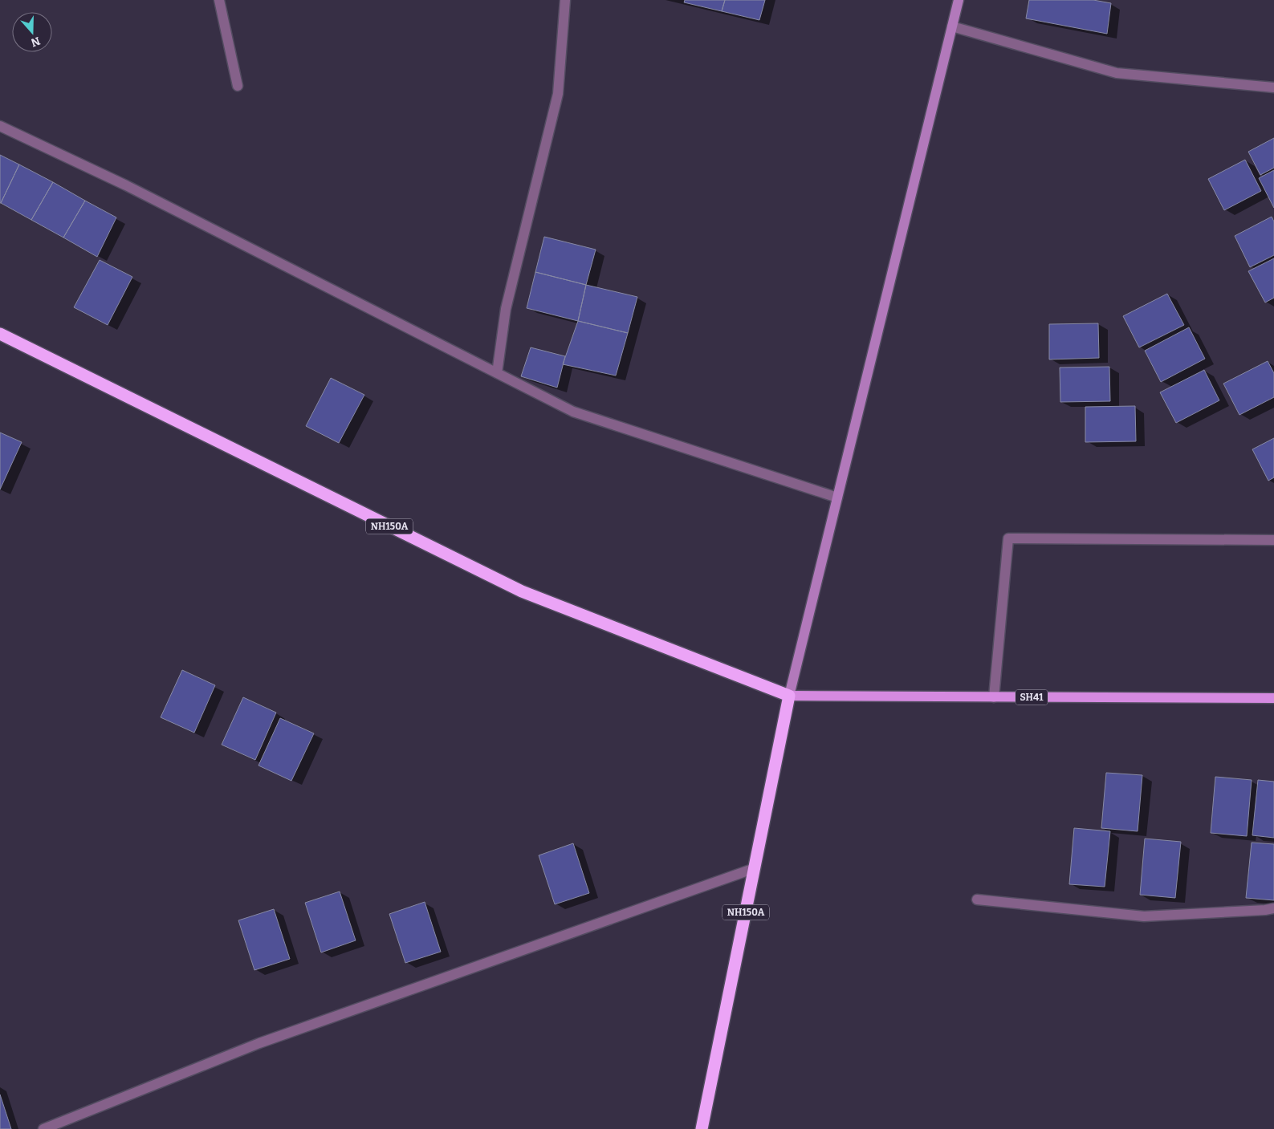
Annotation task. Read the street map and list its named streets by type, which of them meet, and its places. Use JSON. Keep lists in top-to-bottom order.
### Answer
{
  "streets": {
    "highway": ["NH150A"],
    "main road": ["SH41"]
  },
  "crossings": [
    ["NH150A", "SH41"]
  ],
  "north": "bottom"
}
